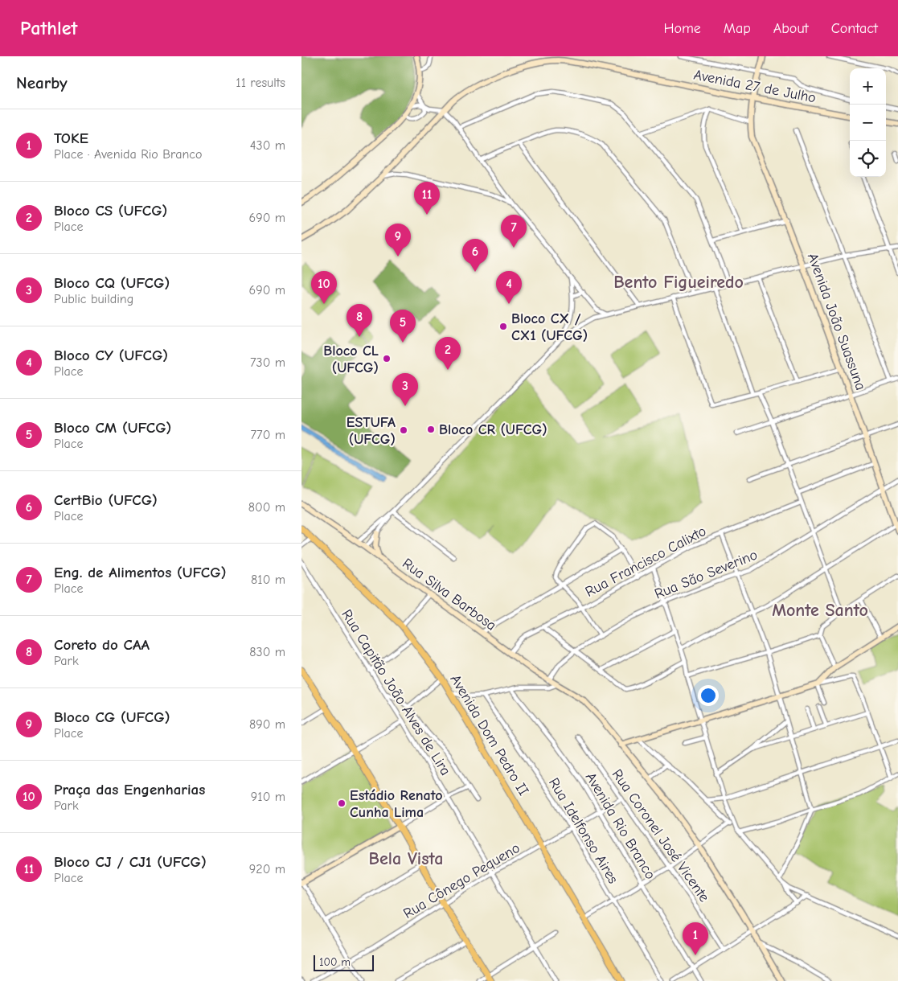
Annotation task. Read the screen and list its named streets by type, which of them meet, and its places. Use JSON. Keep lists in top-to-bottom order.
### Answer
{
  "streets": {
    "main road": ["Avenida Dom Pedro II"],
    "street": [
      "Avenida 27 de Julho",
      "Avenida João Suassuna",
      "Rua Francisco Calixto",
      "Rua São Severino",
      "Rua Silva Barbosa",
      "Rua Capitão João Alves de Lira",
      "Avenida Rio Branco",
      "Rua Idelfonso Aires",
      "Rua Coronel José Vicente",
      "Rua Cônego Pequeno"
    ]
  },
  "crossings": [
    ["Avenida João Suassuna", "Rua São Severino"],
    ["Rua Francisco Calixto", "Rua Silva Barbosa"],
    ["Rua São Severino", "Rua Silva Barbosa"],
    ["Rua Capitão João Alves de Lira", "Rua Cônego Pequeno"],
    ["Avenida Dom Pedro II", "Rua Cônego Pequeno"],
    ["Avenida Rio Branco", "Rua Cônego Pequeno"],
    ["Rua Idelfonso Aires", "Rua Cônego Pequeno"],
    ["Rua Coronel José Vicente", "Rua Cônego Pequeno"]
  ],
  "districts": ["Bento Figueiredo", "Monte Santo", "Bela Vista"],
  "places": [
    "Bloco CX / CX1 (UFCG)",
    "Bloco CL (UFCG)",
    "Bloco CR (UFCG)",
    "ESTUFA (UFCG)",
    "Estádio Renato Cunha Lima"
  ],
  "scale_bar": "100 m",
  "page": {
    "header": "Pathlet",
    "nav": [
      "Home",
      "Map",
      "About",
      "Contact"
    ],
    "heading": ["Nearby", "11 results"],
    "map_buttons": ["+", "−"],
    "list": [
      {
        "mark": "1",
        "name": "TOKE",
        "note": "Place · Avenida Rio Branco",
        "value": "430 m"
      },
      {
        "mark": "2",
        "name": "Bloco CS (UFCG)",
        "note": "Place",
        "value": "690 m"
      },
      {
        "mark": "3",
        "name": "Bloco CQ (UFCG)",
        "note": "Public building",
        "value": "690 m"
      },
      {
        "mark": "4",
        "name": "Bloco CY (UFCG)",
        "note": "Place",
        "value": "730 m"
      },
      {
        "mark": "5",
        "name": "Bloco CM (UFCG)",
        "note": "Place",
        "value": "770 m"
      },
      {
        "mark": "6",
        "name": "CertBio (UFCG)",
        "note": "Place",
        "value": "800 m"
      },
      {
        "mark": "7",
        "name": "Eng. de Alimentos (UFCG)",
        "note": "Place",
        "value": "810 m"
      },
      {
        "mark": "8",
        "name": "Coreto do CAA",
        "note": "Park",
        "value": "830 m"
      },
      {
        "mark": "9",
        "name": "Bloco CG (UFCG)",
        "note": "Place",
        "value": "890 m"
      },
      {
        "mark": "10",
        "name": "Praça das Engenharias",
        "note": "Park",
        "value": "910 m"
      },
      {
        "mark": "11",
        "name": "Bloco CJ / CJ1 (UFCG)",
        "note": "Place",
        "value": "920 m"
      }
    ],
    "pins": [
      "11",
      "7",
      "9",
      "6",
      "4",
      "10",
      "8",
      "5",
      "2",
      "3",
      "1"
    ],
    "scale": "100 m"
  }
}
